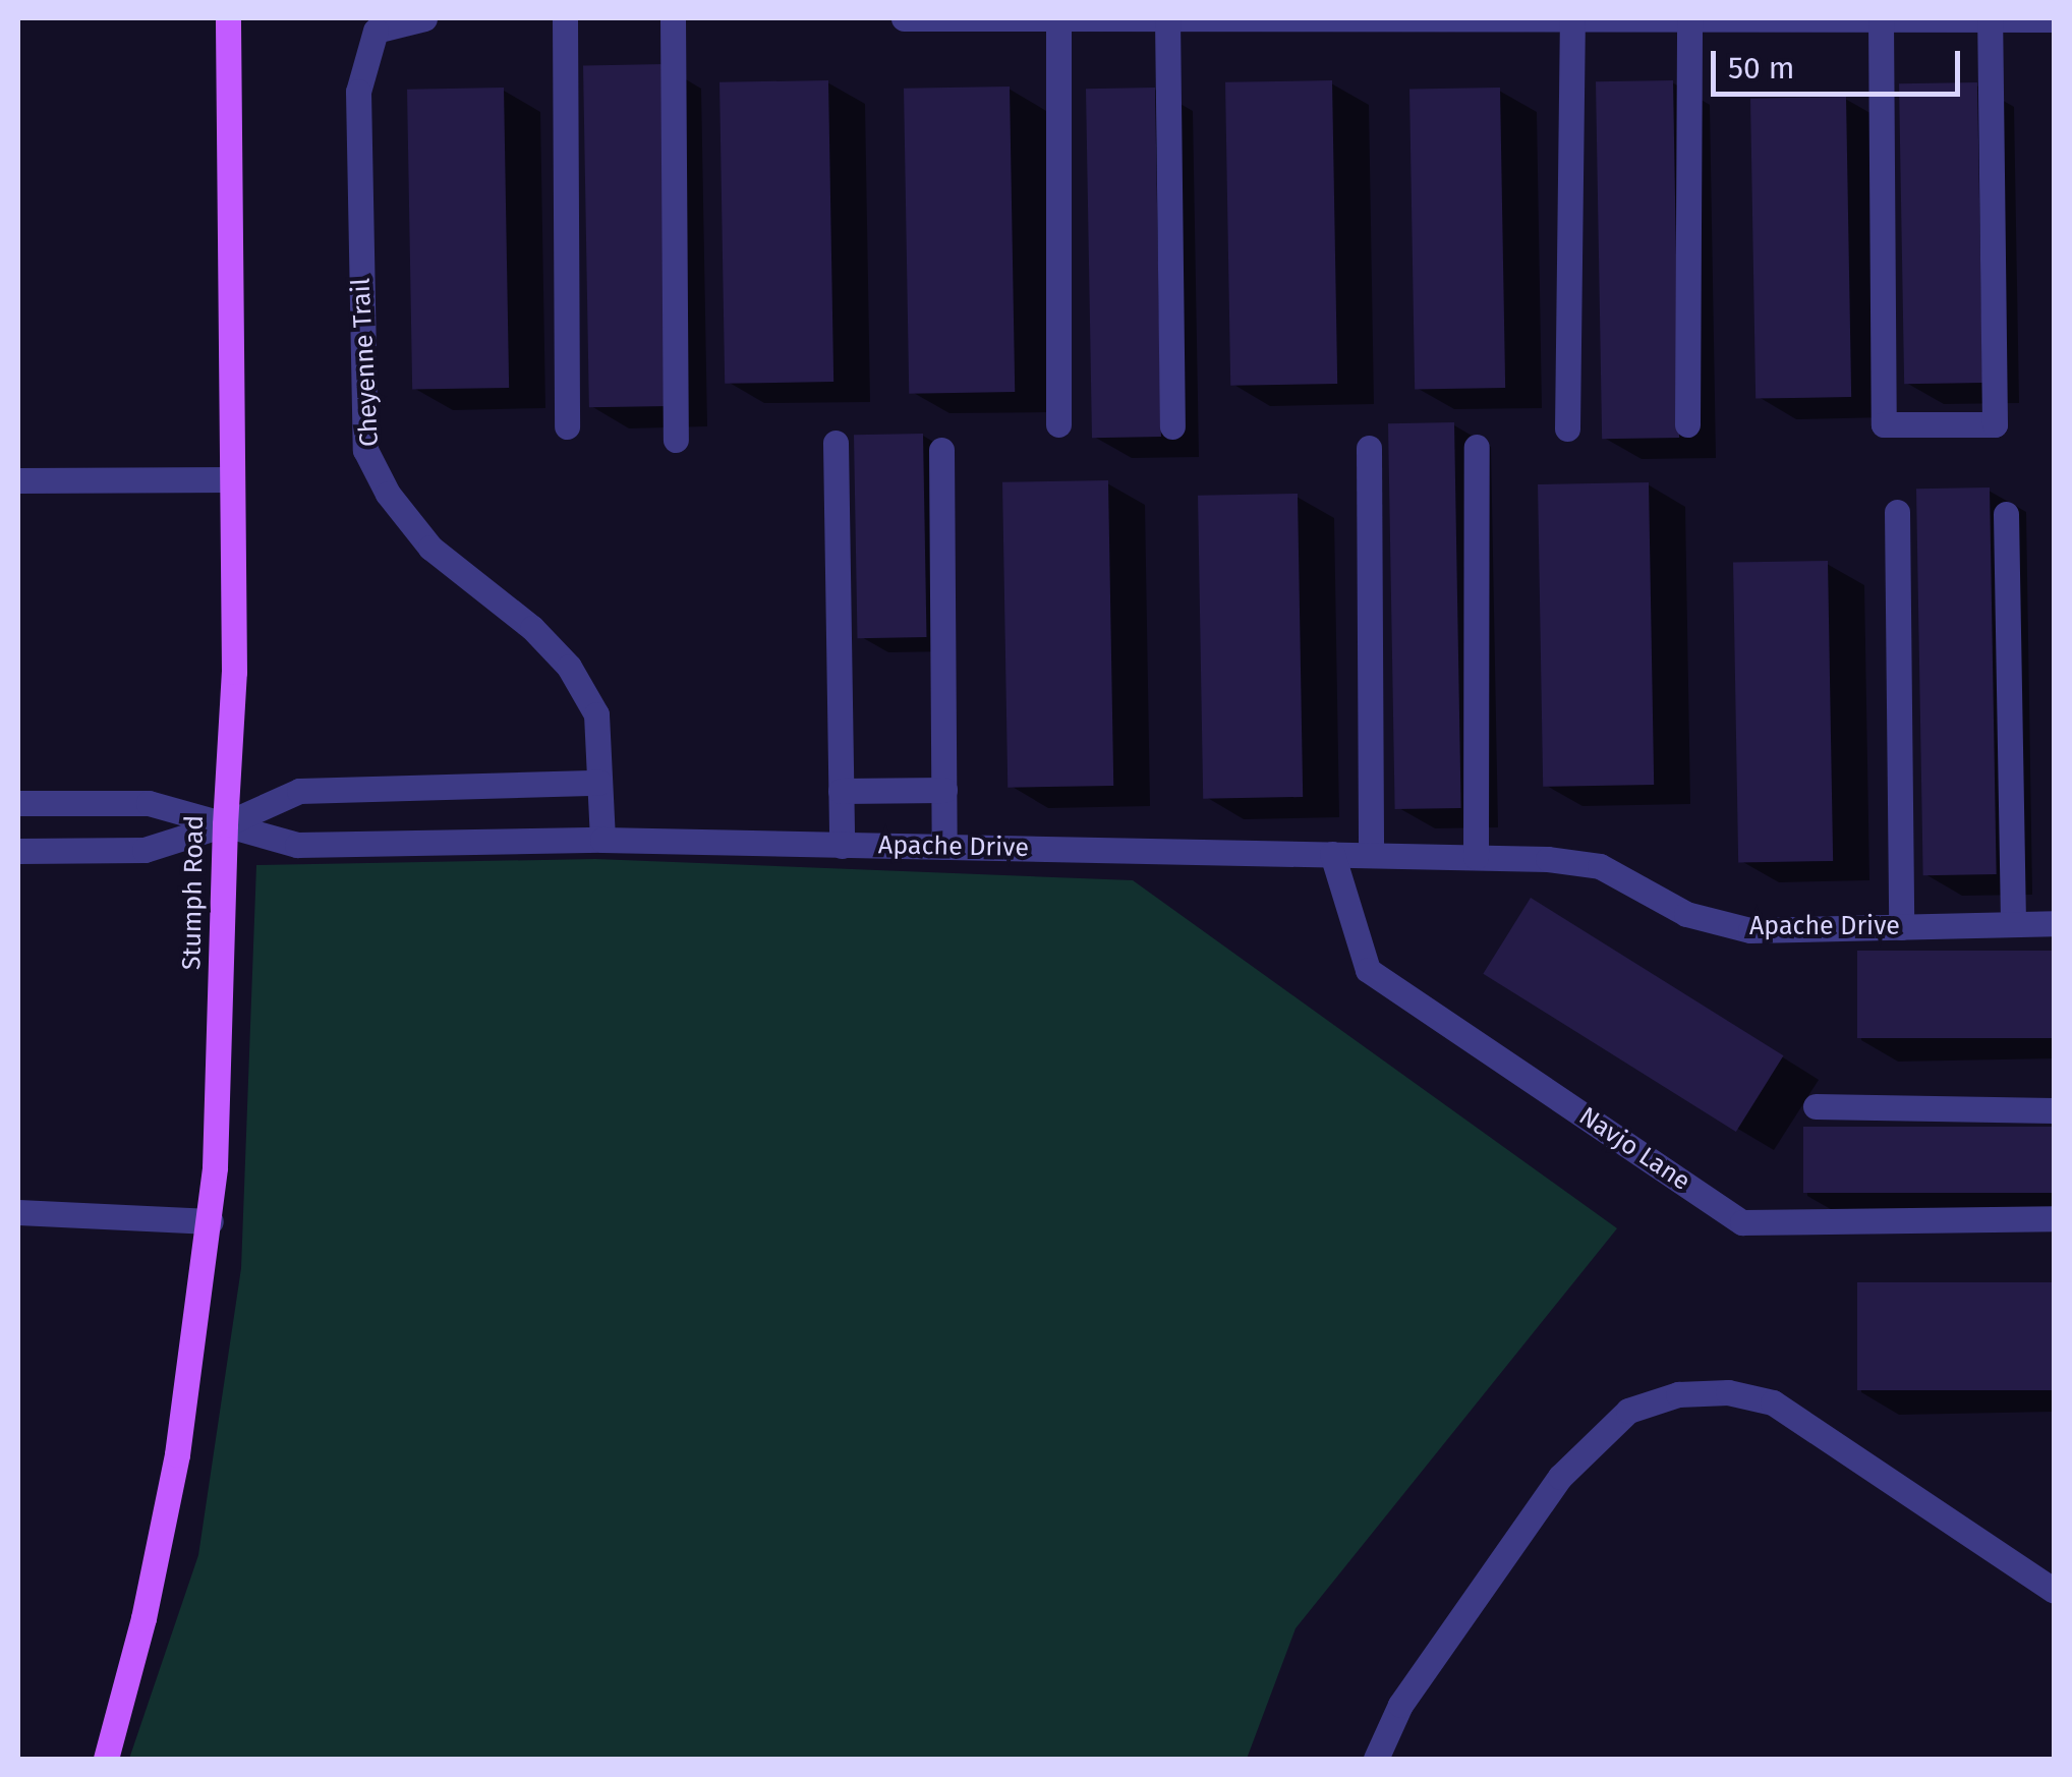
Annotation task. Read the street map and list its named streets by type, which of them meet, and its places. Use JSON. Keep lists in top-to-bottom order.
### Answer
{
  "streets": {
    "main road": ["Stumph Road"],
    "street": ["Cheyenne Trail", "Apache Drive", "Navjo Lane"]
  },
  "crossings": [
    ["Cheyenne Trail", "Apache Drive"],
    ["Apache Drive", "Stumph Road"],
    ["Apache Drive", "Navjo Lane"]
  ],
  "scale_bar": "50 m"
}
